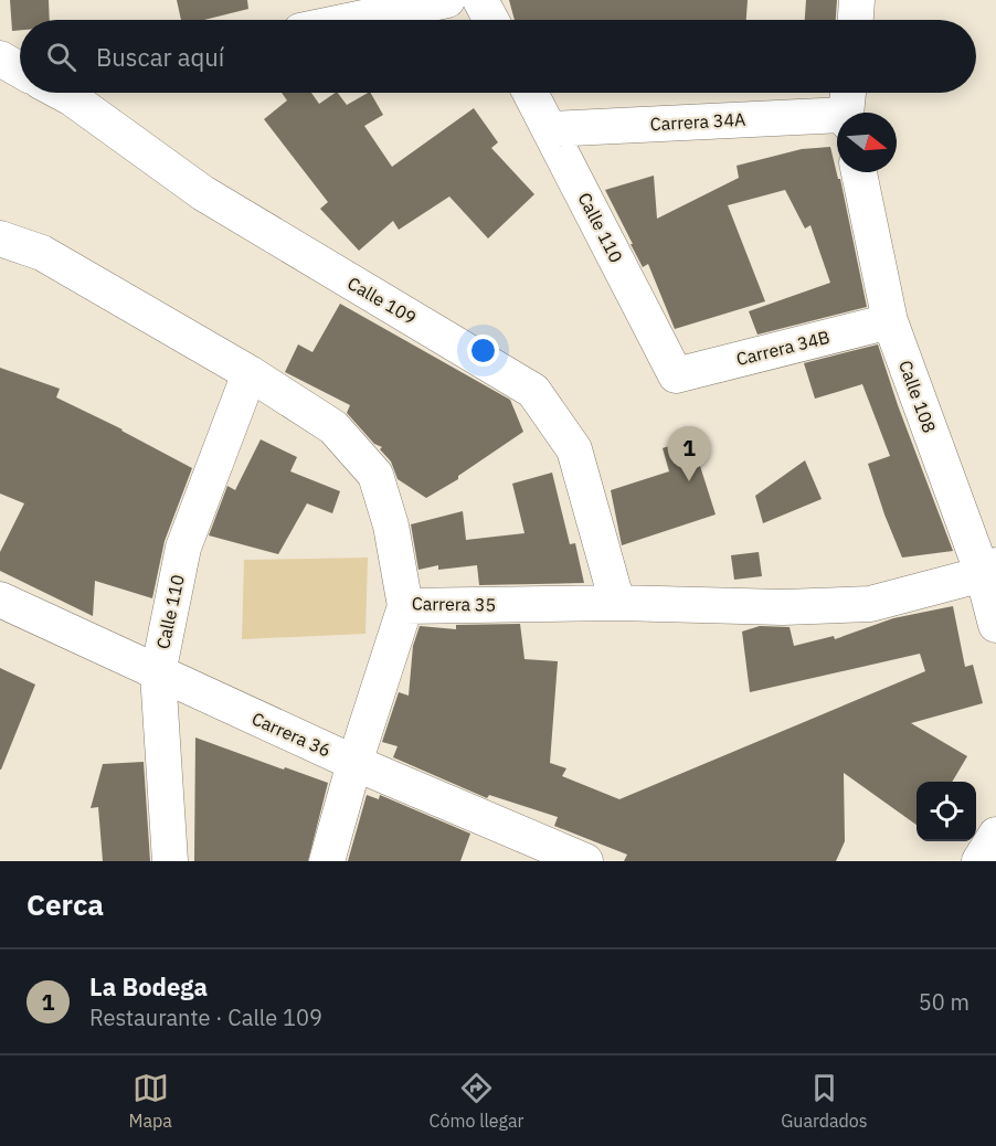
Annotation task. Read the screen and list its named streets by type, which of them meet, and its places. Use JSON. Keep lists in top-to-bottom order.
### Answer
{
  "streets": {
    "street": [
      "Carrera 34A",
      "Calle 110",
      "Calle 109",
      "Carrera 34B",
      "Calle 108",
      "Carrera 35",
      "Carrera 36"
    ]
  },
  "crossings": [
    ["Carrera 34A", "Calle 110"],
    ["Calle 110", "Carrera 34B"],
    ["Calle 110", "Carrera 35"],
    ["Calle 110", "Carrera 36"],
    ["Calle 109", "Carrera 35"],
    ["Carrera 34B", "Calle 108"],
    ["Calle 108", "Carrera 35"]
  ],
  "north": "right",
  "page": {
    "search": "Buscar aquí",
    "pins": "1",
    "heading": "Cerca",
    "list": [
      {
        "mark": "1",
        "name": "La Bodega",
        "note": "Restaurante · Calle 109",
        "value": "50 m"
      }
    ],
    "nav": ["Mapa", "Cómo llegar", "Guardados"]
  }
}
